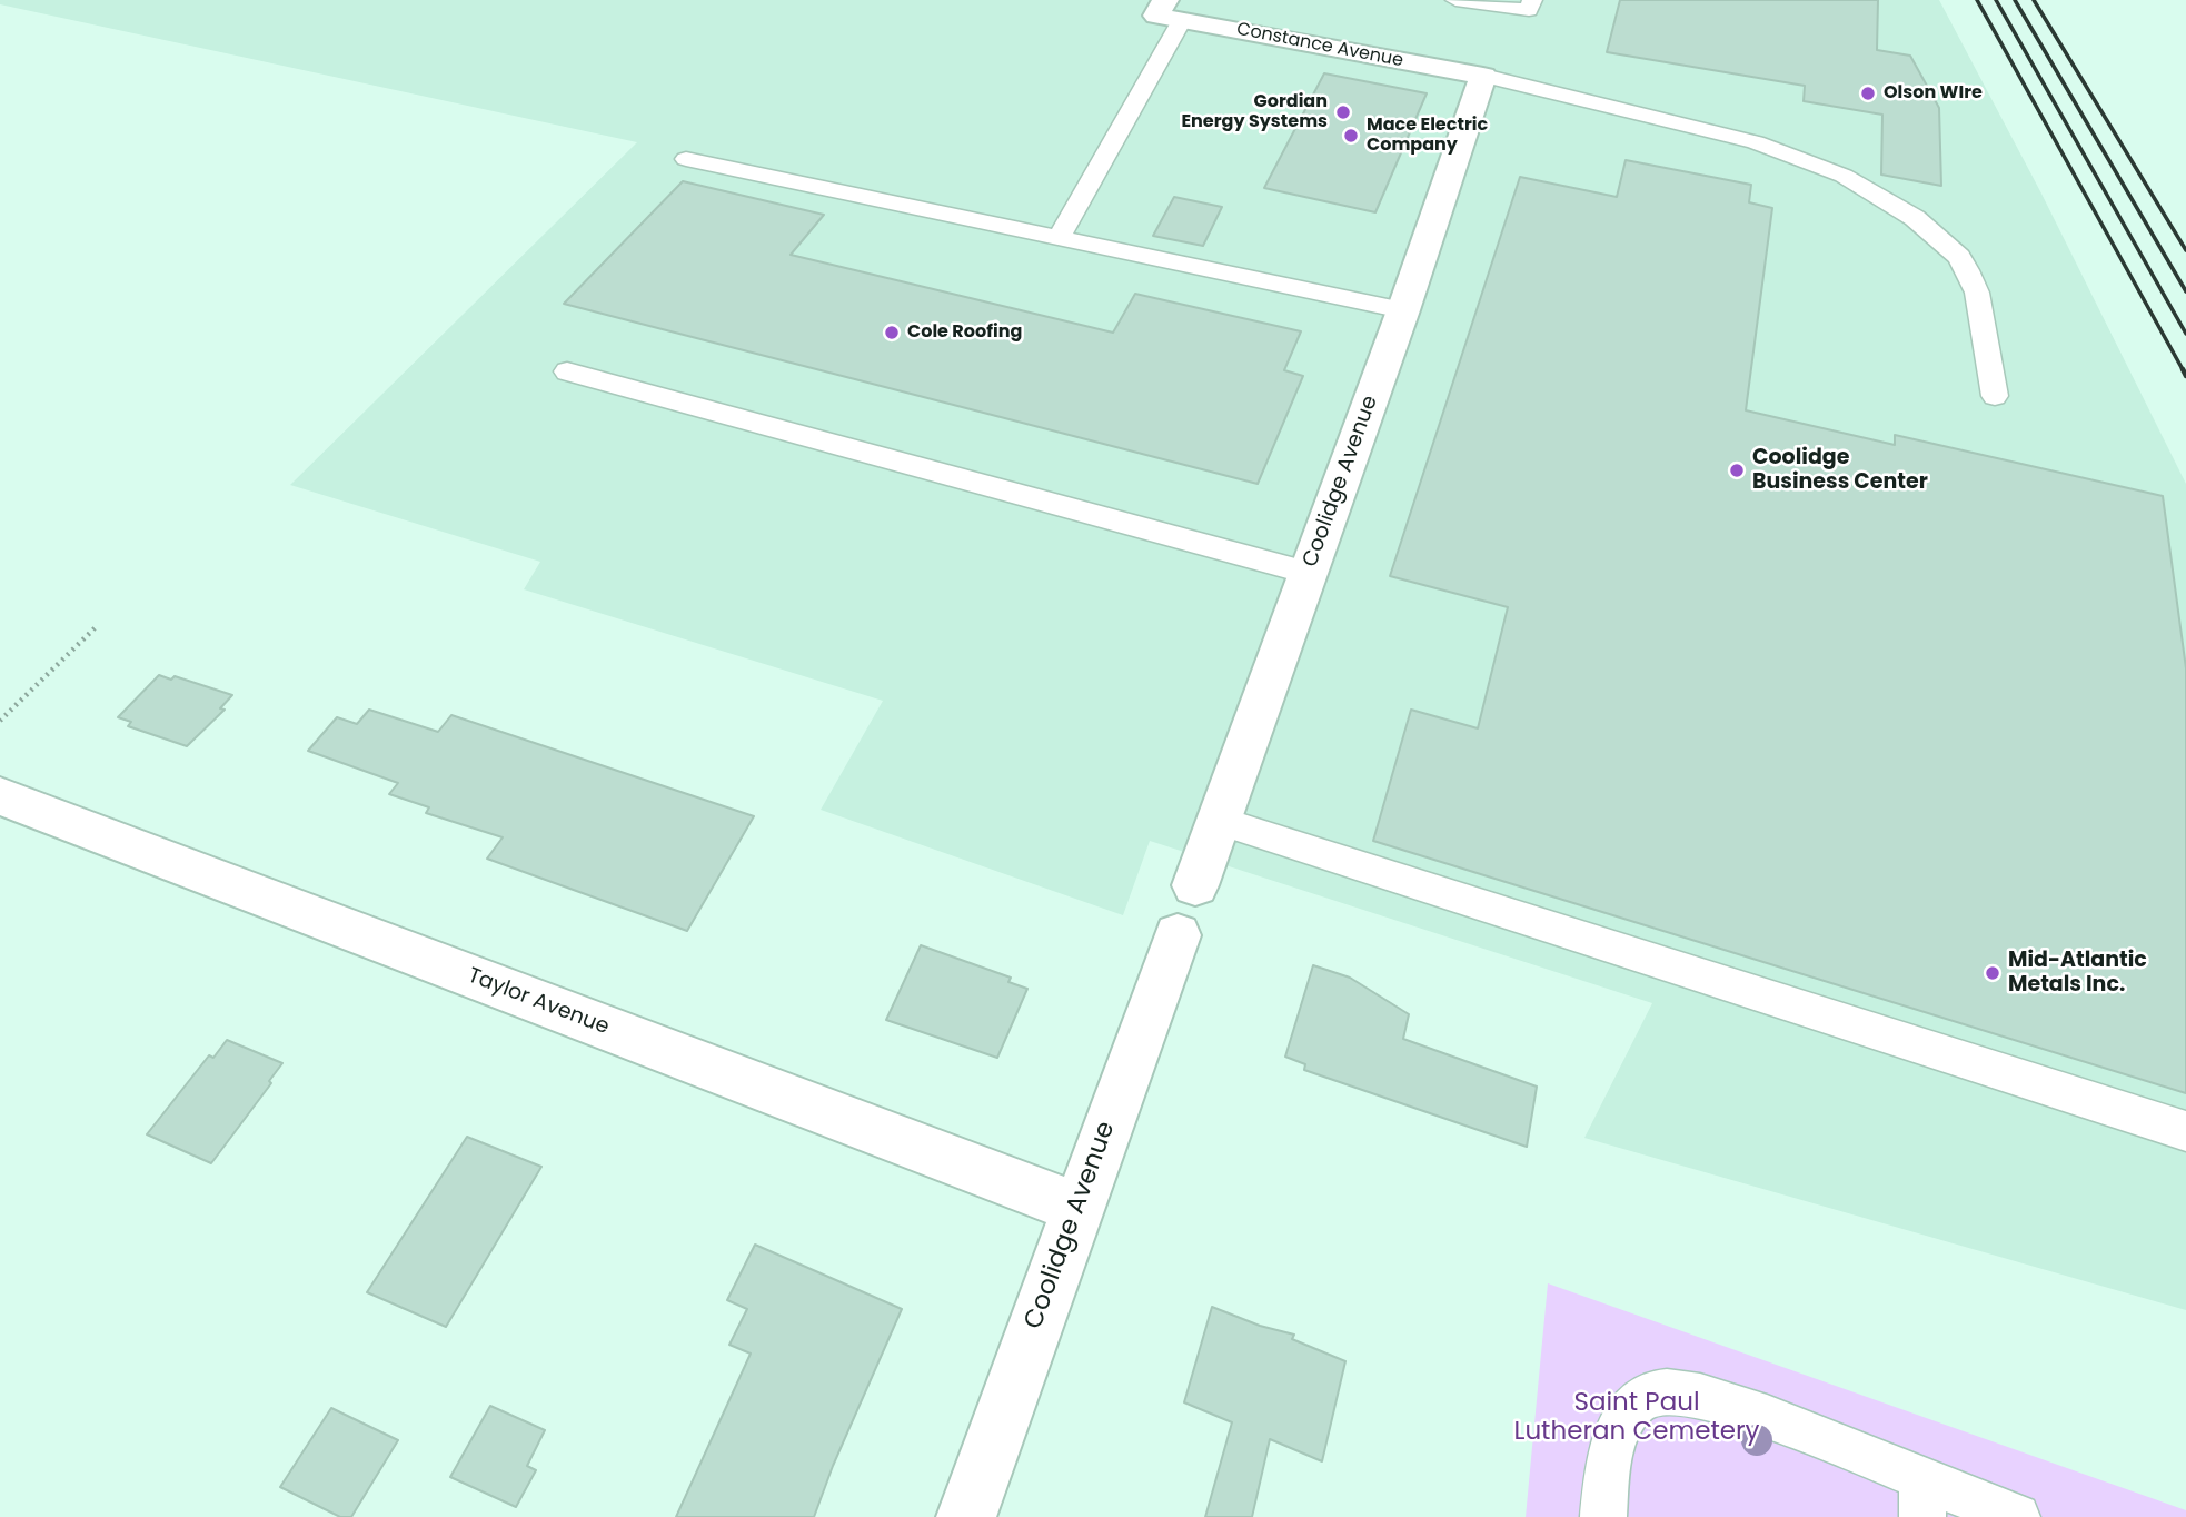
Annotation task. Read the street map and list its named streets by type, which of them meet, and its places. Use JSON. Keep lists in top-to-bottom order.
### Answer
{
  "streets": {
    "street": ["Constance Avenue", "Coolidge Avenue", "Taylor Avenue"]
  },
  "crossings": [
    ["Constance Avenue", "Coolidge Avenue"],
    ["Coolidge Avenue", "Taylor Avenue"]
  ],
  "parks": ["Saint Paul Lutheran Cemetery"],
  "places": [
    "Olson WIre",
    "Gordian Energy Systems",
    "Mace Electric Company",
    "Cole Roofing",
    "Coolidge Business Center",
    "Mid-Atlantic Metals Inc."
  ]
}
